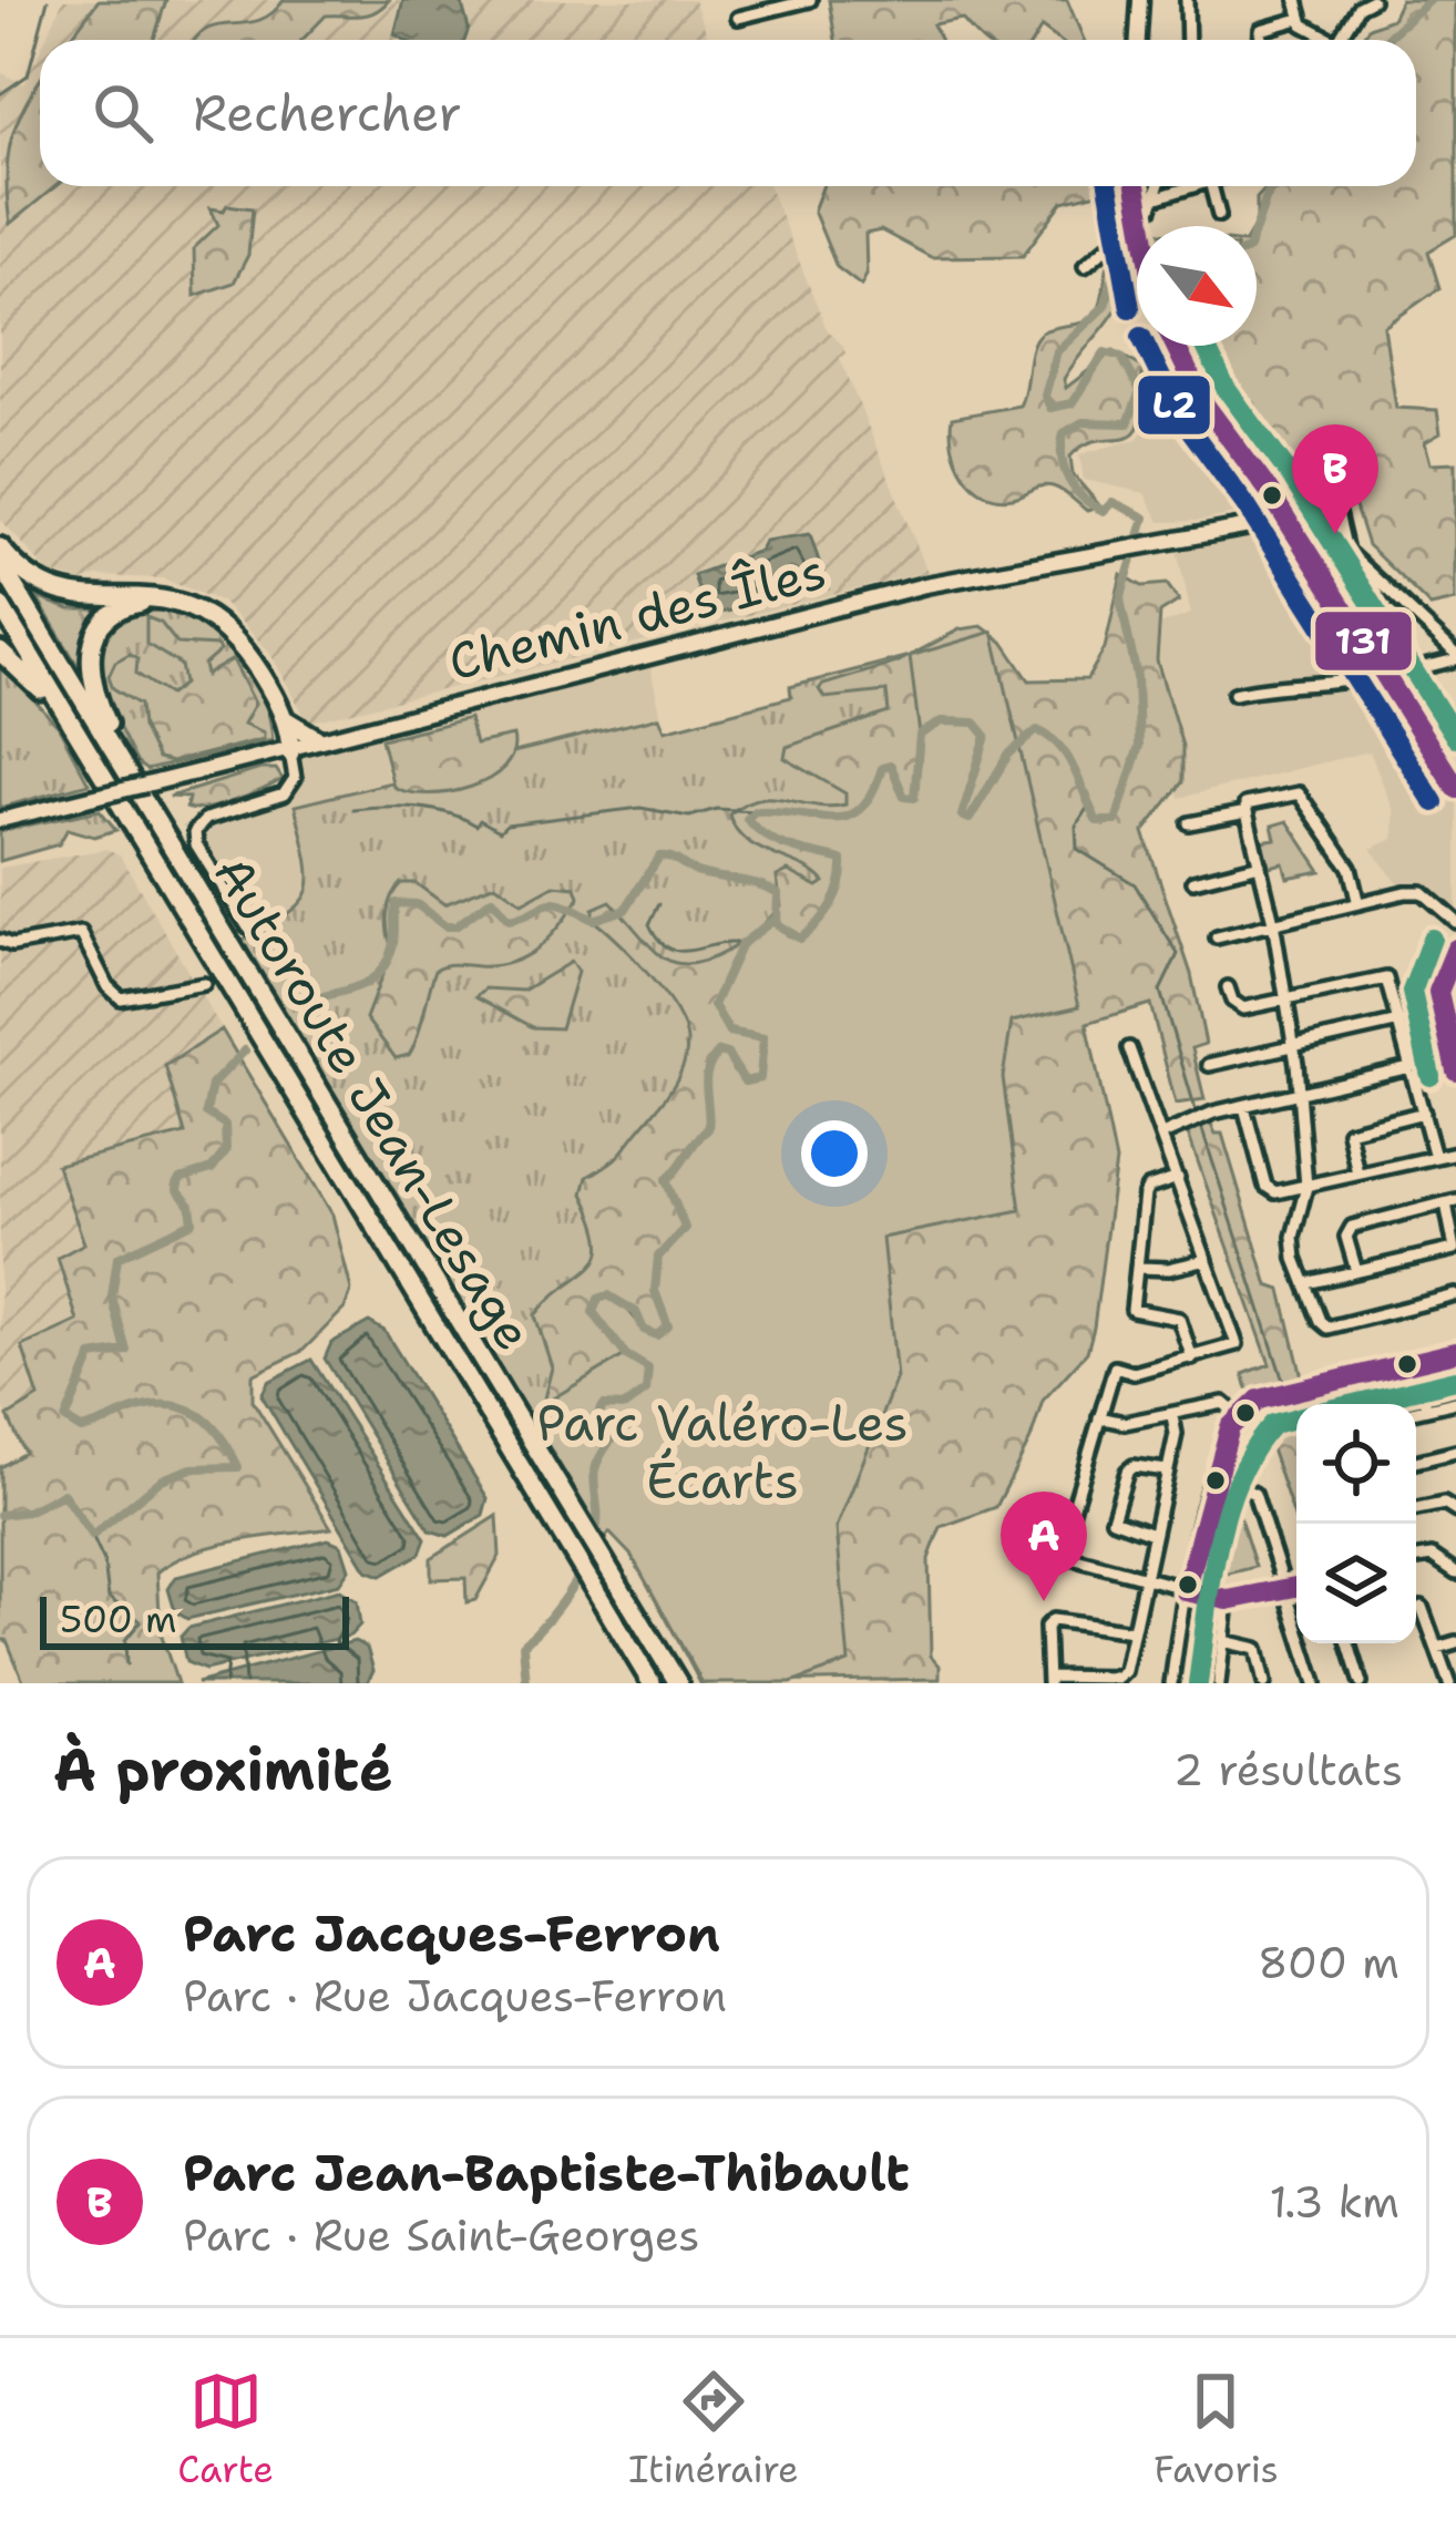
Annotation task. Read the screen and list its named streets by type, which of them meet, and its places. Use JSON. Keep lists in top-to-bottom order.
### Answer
{
  "streets": {
    "highway": ["Autoroute Jean-Lesage"],
    "main road": ["Chemin des Îles"]
  },
  "crossings": [
    ["Chemin des Îles", "Autoroute Jean-Lesage"]
  ],
  "parks": ["Parc Valéro-Les Écarts"],
  "lines": ["transit line 131", "transit line L2"],
  "scale_bar": "500 m",
  "north": "bottom right",
  "page": {
    "search": "Rechercher",
    "pins": ["B", "A"],
    "scale": "500 m",
    "heading": ["À proximité", "2 résultats"],
    "list": [
      {
        "mark": "A",
        "name": "Parc Jacques-Ferron",
        "note": "Parc · Rue Jacques-Ferron",
        "value": "800 m"
      },
      {
        "mark": "B",
        "name": "Parc Jean-Baptiste-Thibault",
        "note": "Parc · Rue Saint-Georges",
        "value": "1.3 km"
      }
    ],
    "nav": ["Carte", "Itinéraire", "Favoris"]
  }
}
